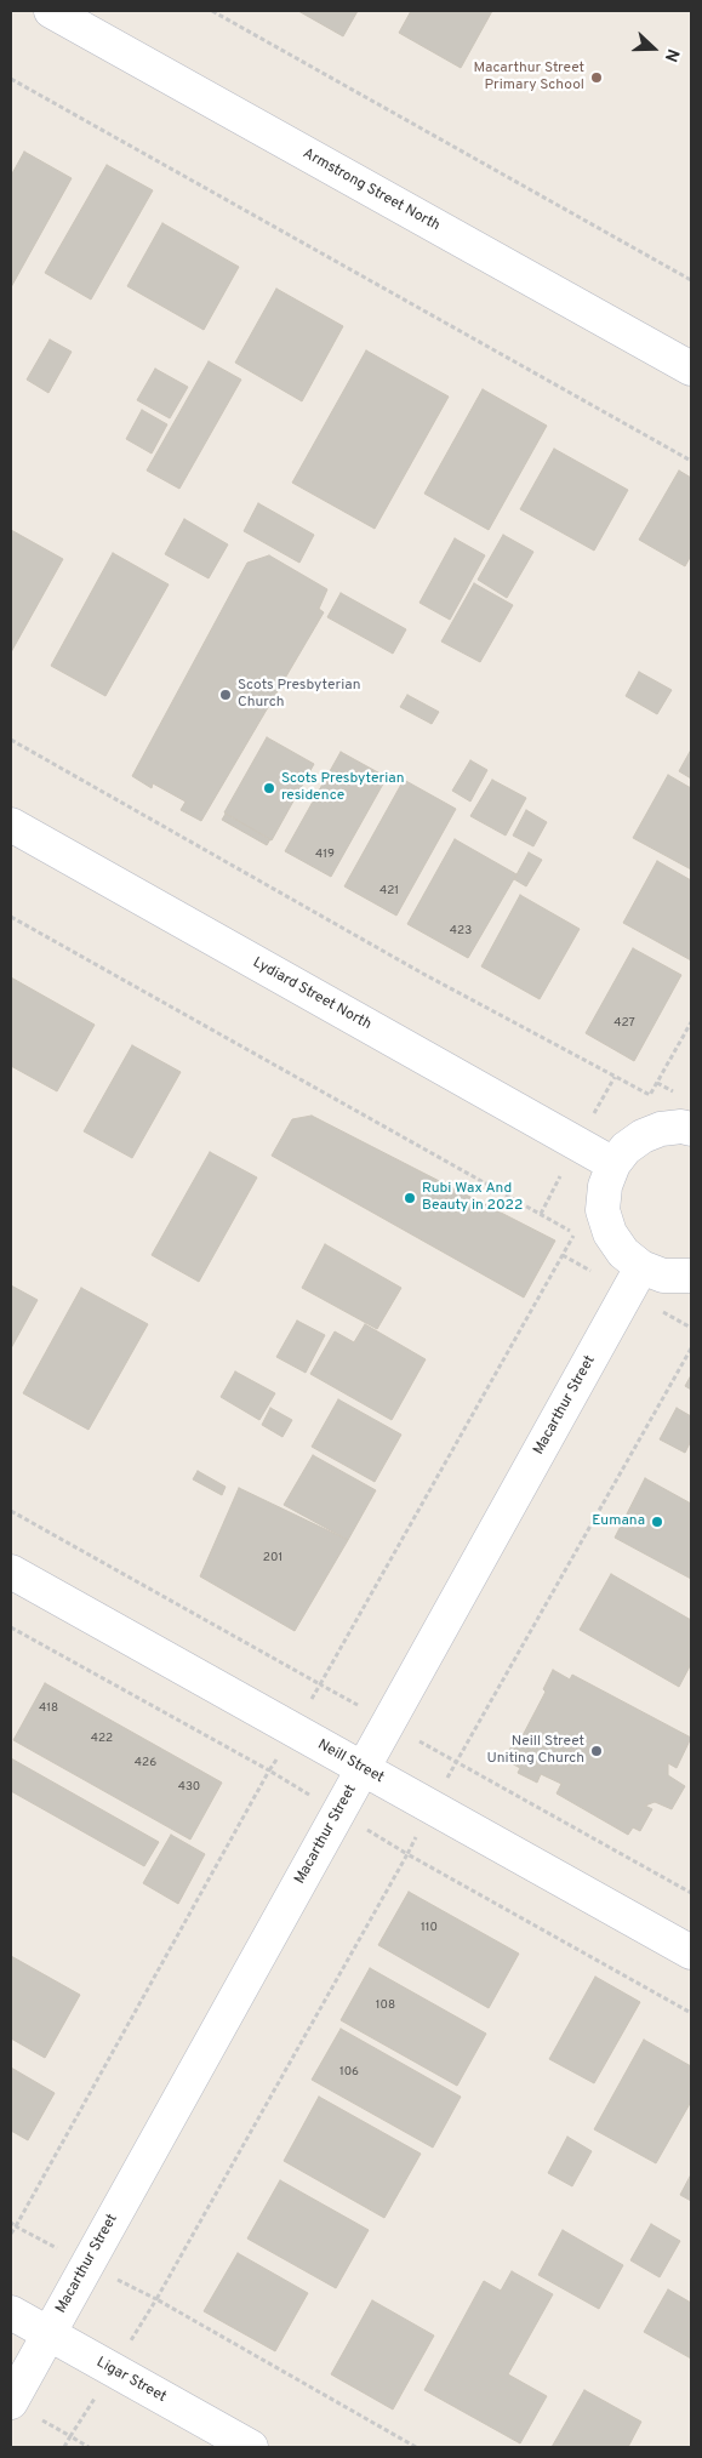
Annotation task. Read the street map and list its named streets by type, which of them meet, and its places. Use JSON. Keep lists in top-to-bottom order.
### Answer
{
  "streets": {
    "street": [
      "Armstrong Street North",
      "Lydiard Street North",
      "Macarthur Street",
      "Neill Street",
      "Ligar Street"
    ]
  },
  "crossings": [
    ["Macarthur Street", "Neill Street"],
    ["Macarthur Street", "Ligar Street"]
  ],
  "places": [
    "Macarthur Street Primary School",
    "Scots Presbyterian Church",
    "Scots Presbyterian residence",
    "Rubi Wax And Beauty in 2022",
    "Eumana",
    "Neill Street Uniting Church"
  ],
  "house_numbers": [
    "419",
    "421",
    "423",
    "427",
    "201",
    "418",
    "422",
    "426",
    "430",
    "110",
    "108",
    "106"
  ],
  "north": "right"
}
